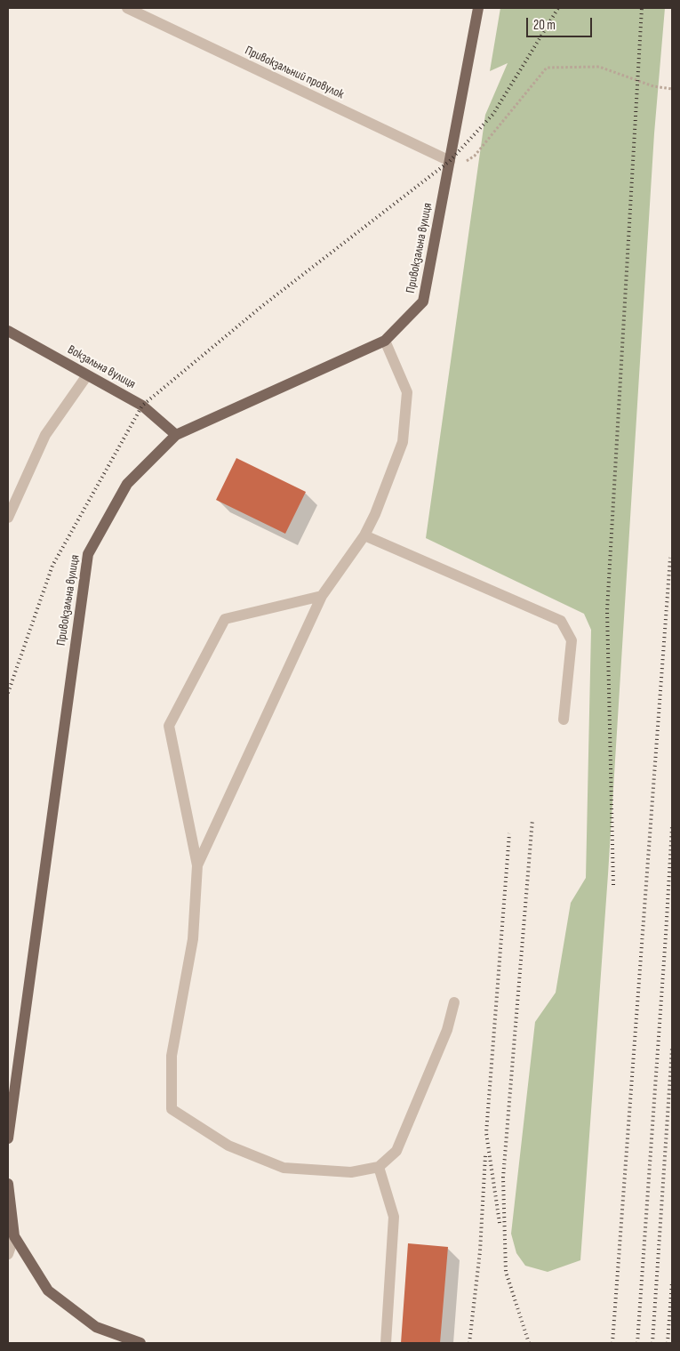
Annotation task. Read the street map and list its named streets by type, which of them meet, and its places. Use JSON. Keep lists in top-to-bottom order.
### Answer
{
  "streets": {
    "main road": ["Привокзальна вулиця", "Вокзальна вулиця"],
    "street": ["Привокзальний провулок"]
  },
  "crossings": [
    ["Привокзальний провулок", "Привокзальна вулиця"],
    ["Привокзальна вулиця", "Вокзальна вулиця"]
  ],
  "scale_bar": "20 m"
}
